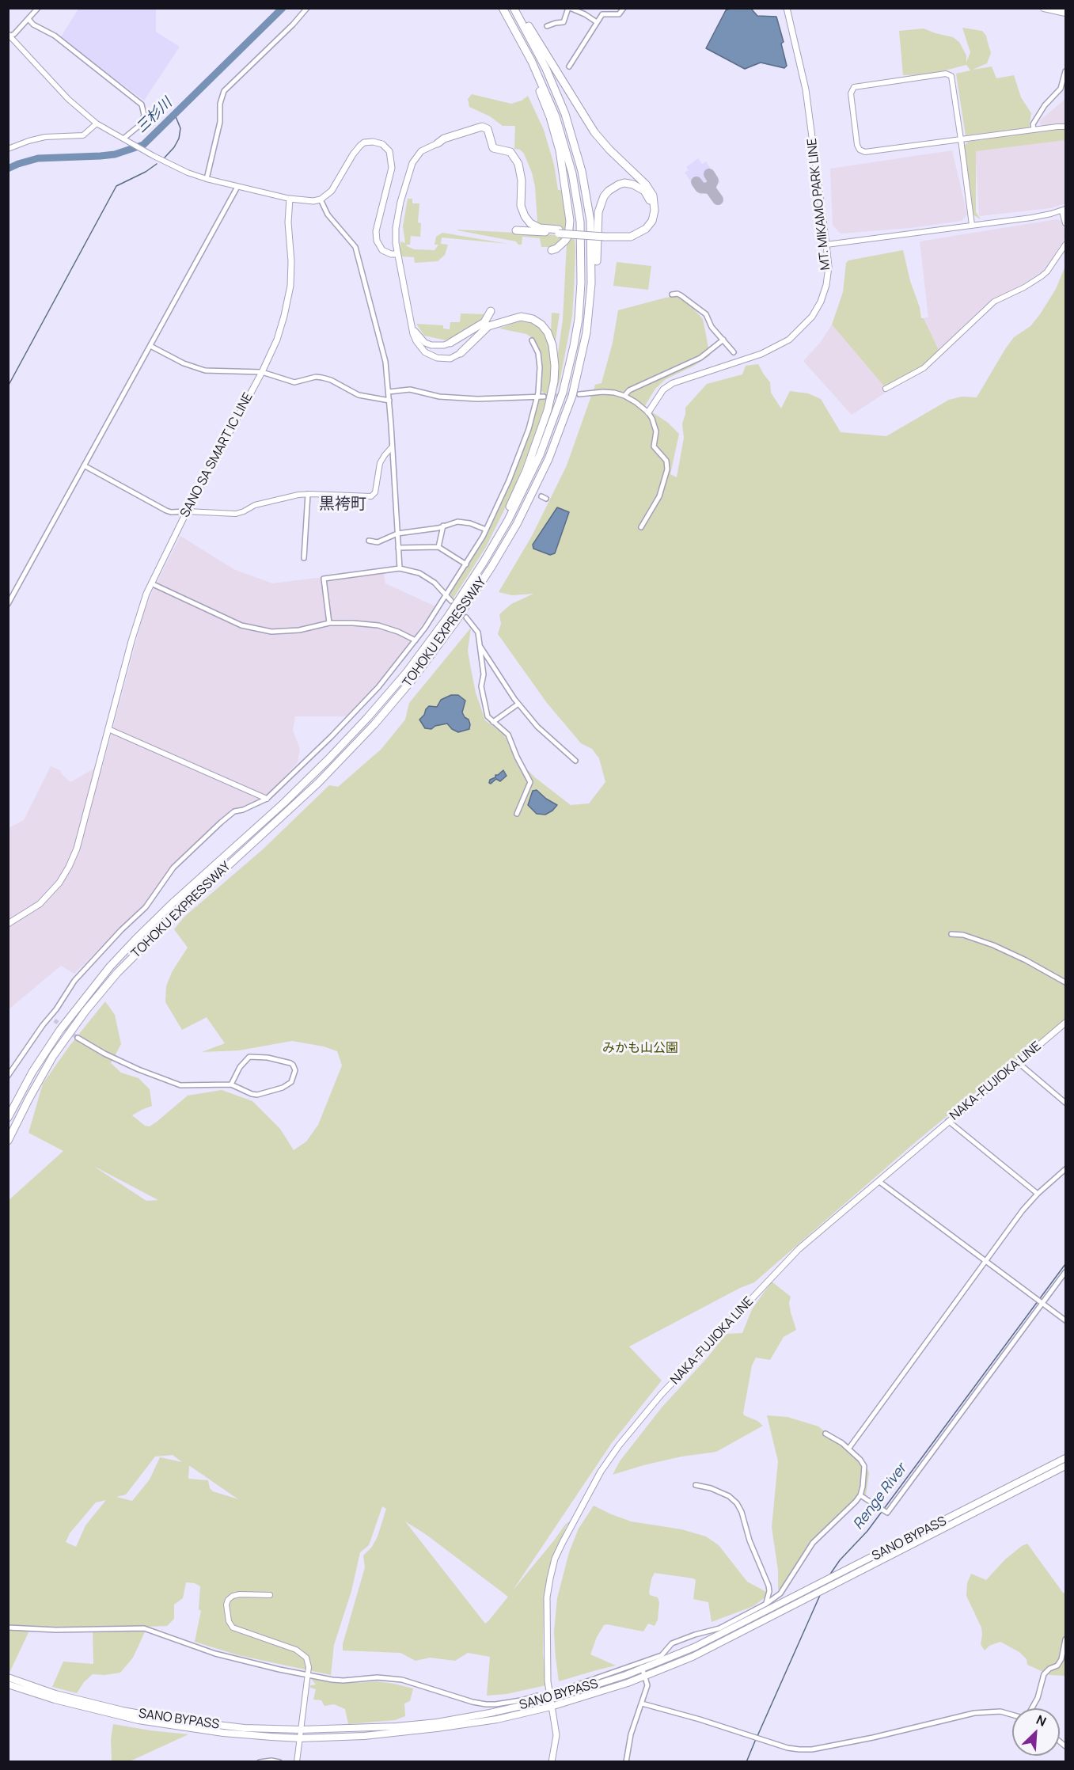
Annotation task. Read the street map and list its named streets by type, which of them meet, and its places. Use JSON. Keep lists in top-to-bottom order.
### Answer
{
  "streets": {
    "highway": ["TOHOKU EXPRESSWAY", "SANO BYPASS"],
    "main road": ["MT. MIKAMO PARK LINE", "SANO SA SMART IC LINE", "NAKA-FUJIOKA LINE"]
  },
  "crossings": [
    ["NAKA-FUJIOKA LINE", "SANO BYPASS"]
  ],
  "districts": ["黒袴町"],
  "water": ["三杉川", "Renge River"],
  "parks": ["みかも山公園"],
  "north": "top right"
}
